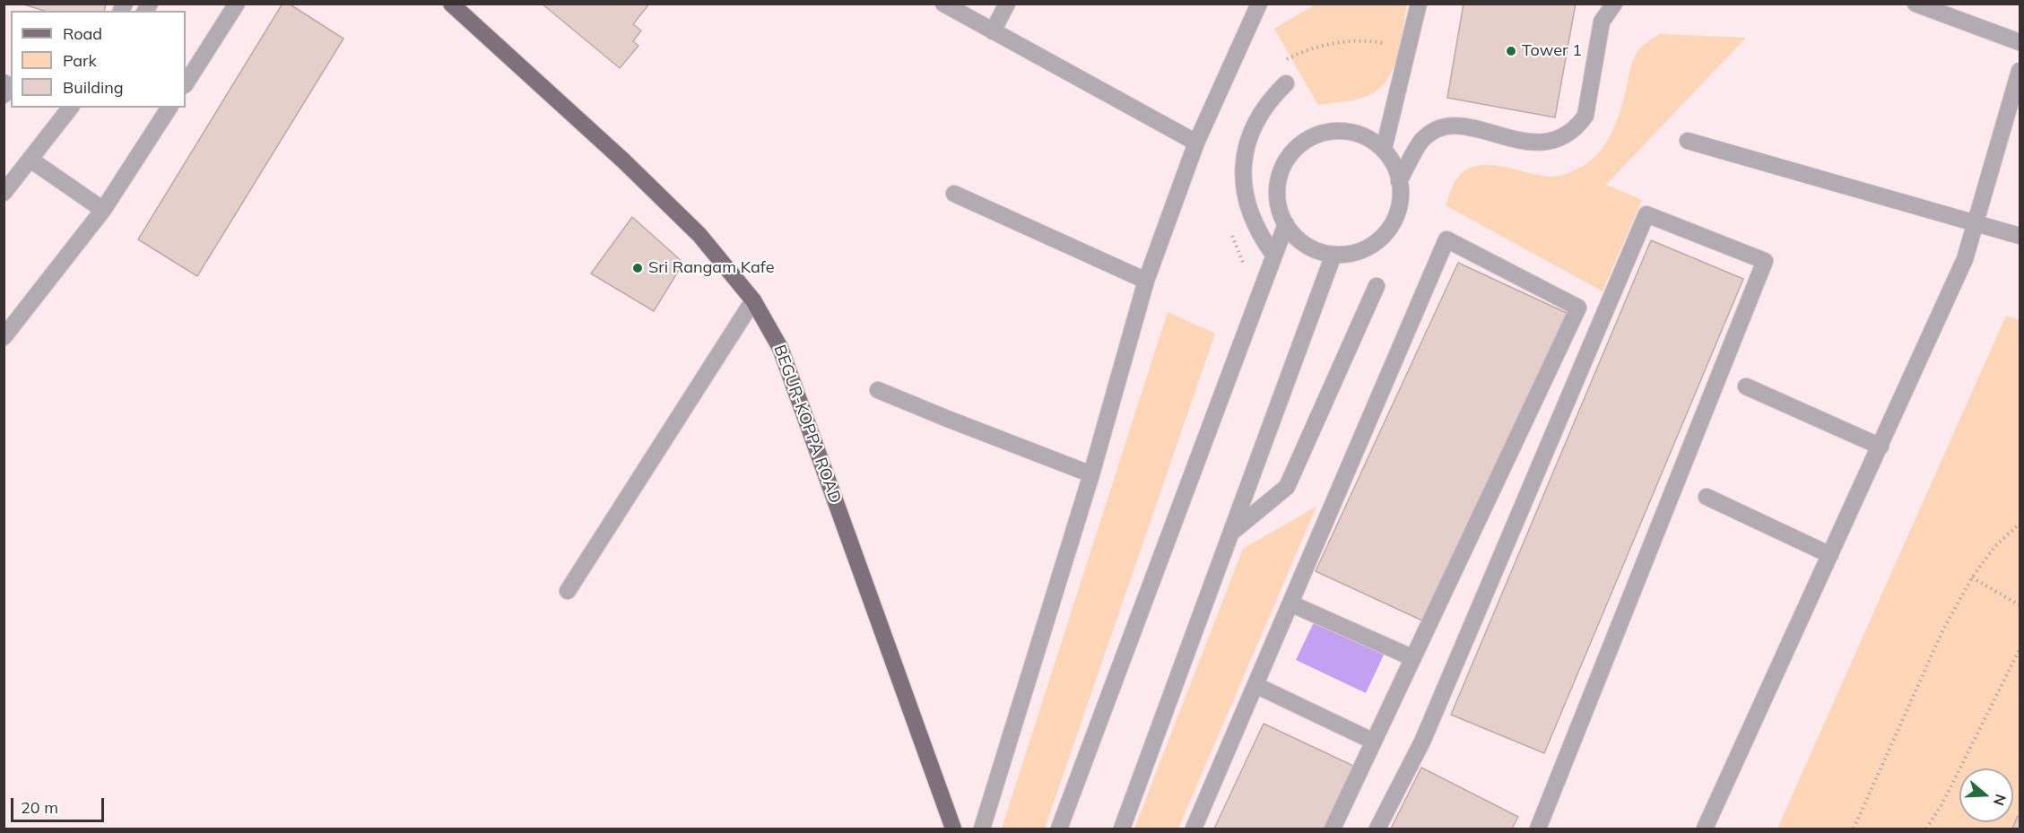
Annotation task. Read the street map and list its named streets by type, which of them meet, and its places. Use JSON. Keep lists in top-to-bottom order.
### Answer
{
  "streets": {
    "main road": ["BEGUR-KOPPA ROAD"]
  },
  "places": ["Tower 1", "Sri Rangam Kafe"],
  "legend": ["Road", "Park", "Building"],
  "scale_bar": "20 m",
  "north": "right"
}
